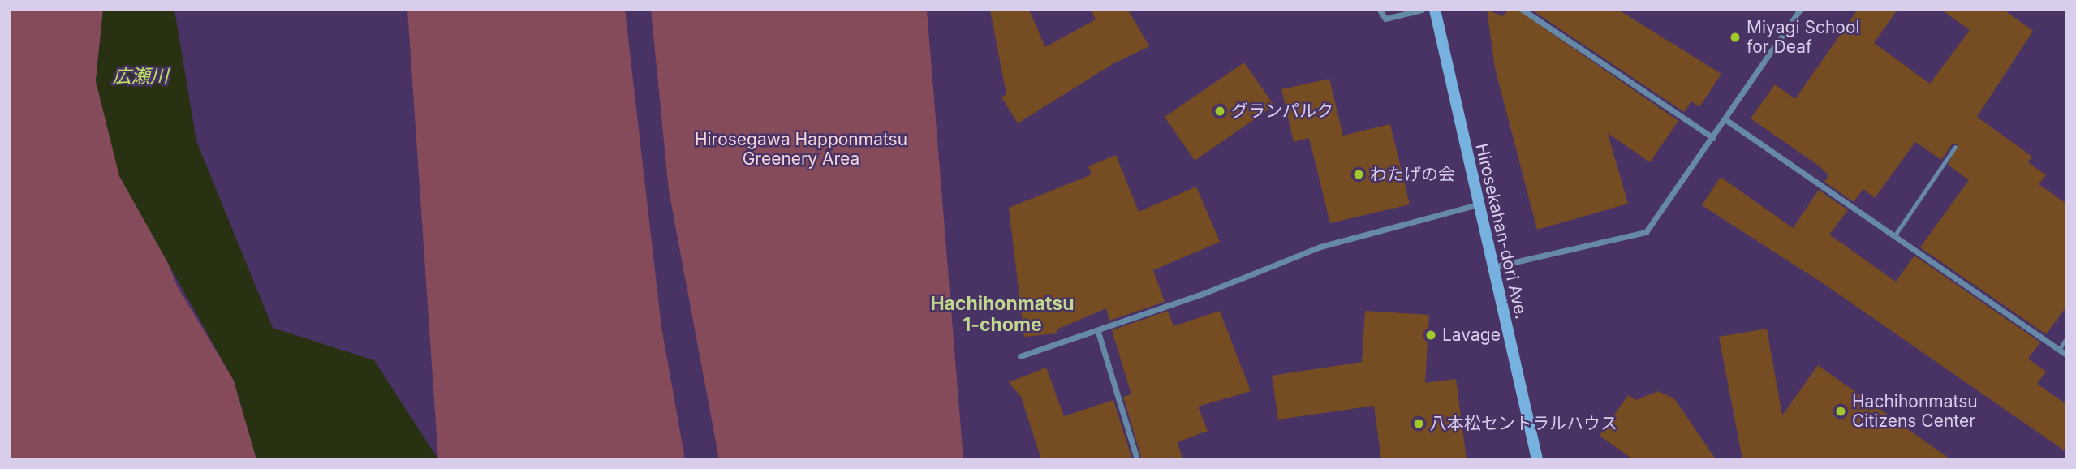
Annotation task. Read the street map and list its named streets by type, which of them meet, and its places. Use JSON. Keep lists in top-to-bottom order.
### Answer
{
  "streets": {
    "street": ["Hirosekahan-dori Ave."]
  },
  "districts": ["Hachihonmatsu 1-chome"],
  "water": ["広瀬川"],
  "parks": ["Hirosegawa Happonmatsu Greenery Area"],
  "places": [
    "Miyagi School for Deaf",
    "グランパルク",
    "わたげの会",
    "Lavage",
    "Hachihonmatsu Citizens Center",
    "八本松セントラルハウス"
  ]
}
